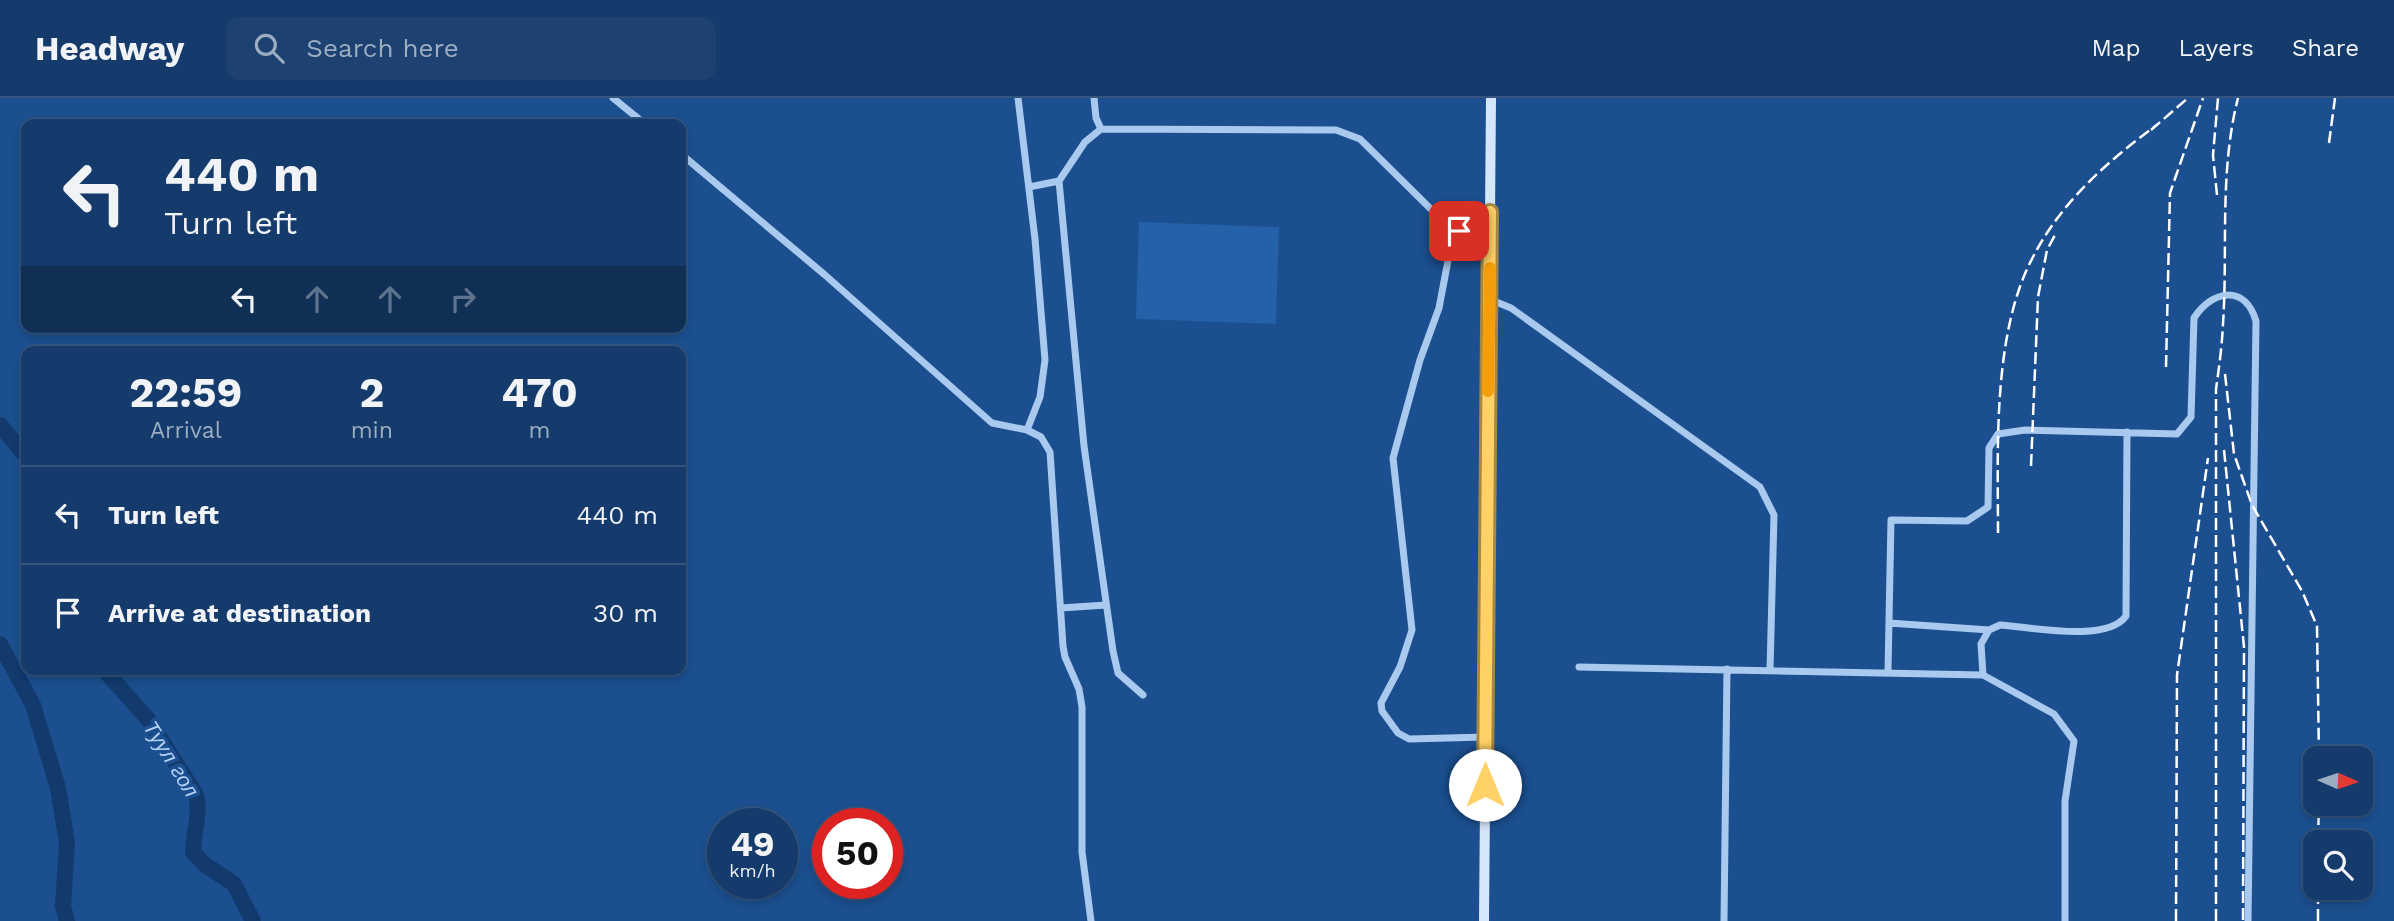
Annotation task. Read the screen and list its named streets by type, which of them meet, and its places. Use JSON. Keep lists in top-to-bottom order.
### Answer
{
  "water": ["Туул гол"],
  "north": "right",
  "page": {
    "header": "Headway",
    "search": "Search here",
    "nav": ["Map", "Layers", "Share"],
    "turn": ["440 m", "Turn left"],
    "eta": [
      "22:59",
      "Arrival",
      "2",
      "min",
      "470",
      "m"
    ],
    "list": [
      {
        "name": "Turn left",
        "value": "440 m"
      },
      {
        "name": "Arrive at destination",
        "value": "30 m"
      }
    ],
    "speed": "49 km/h",
    "limit": "50"
  }
}
